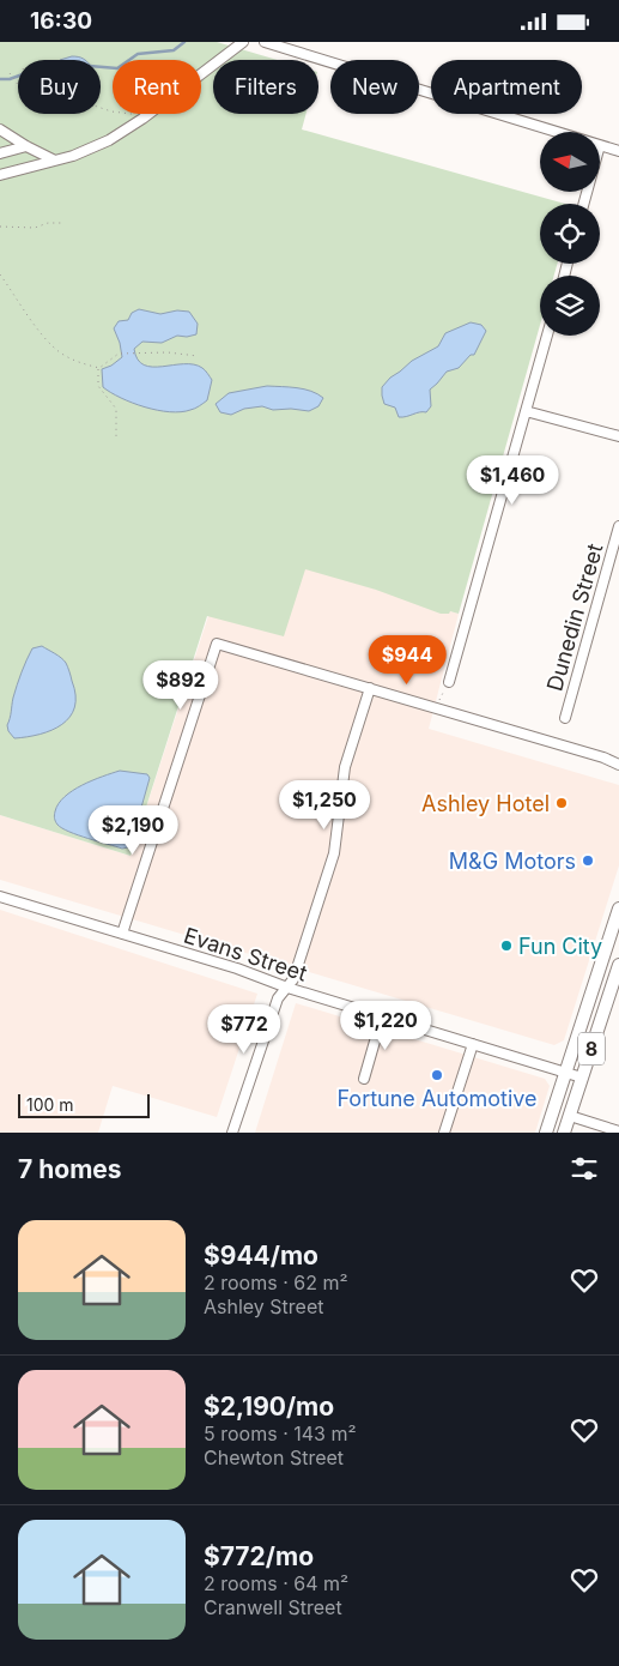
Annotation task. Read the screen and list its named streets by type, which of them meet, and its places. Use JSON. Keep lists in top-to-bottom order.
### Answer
{
  "streets": {
    "highway": ["8"],
    "street": ["Dunedin Street", "Evans Street"]
  },
  "crossings": [
    ["Evans Street", "8"]
  ],
  "places": [
    "Ashley Hotel",
    "M&G Motors",
    "Fun City",
    "Fortune Automotive"
  ],
  "scale_bar": "100 m",
  "north": "left",
  "page": {
    "status": "16:30",
    "chip": [
      "Buy",
      "Rent",
      "Filters",
      "New",
      "Apartment"
    ],
    "price": [
      "$1,460",
      "$944",
      "$892",
      "$1,250",
      "$2,190",
      "$1,220",
      "$772"
    ],
    "scale": "100 m",
    "heading": "7 homes",
    "list": [
      {
        "name": "$944/mo",
        "note": "2 rooms · 62 m² · Ashley Street"
      },
      {
        "name": "$2,190/mo",
        "note": "5 rooms · 143 m² · Chewton Street"
      },
      {
        "name": "$772/mo",
        "note": "2 rooms · 64 m² · Cranwell Street"
      }
    ]
  }
}
